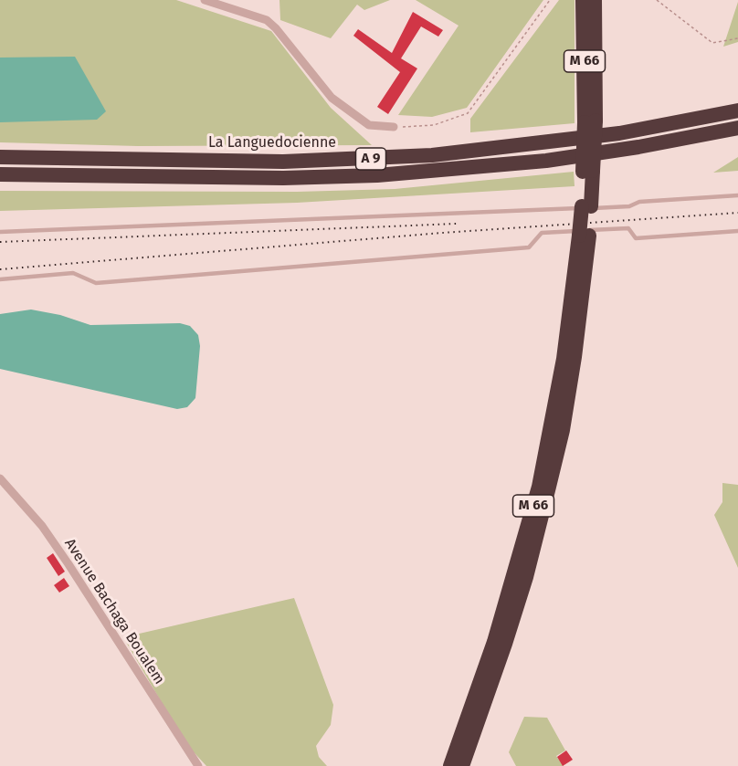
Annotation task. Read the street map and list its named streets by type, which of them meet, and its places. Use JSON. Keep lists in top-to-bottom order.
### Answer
{
  "streets": {
    "highway": ["M 66", "La Languedocienne", "A 9"],
    "street": ["Avenue Bachaga Boualem"]
  }
}
